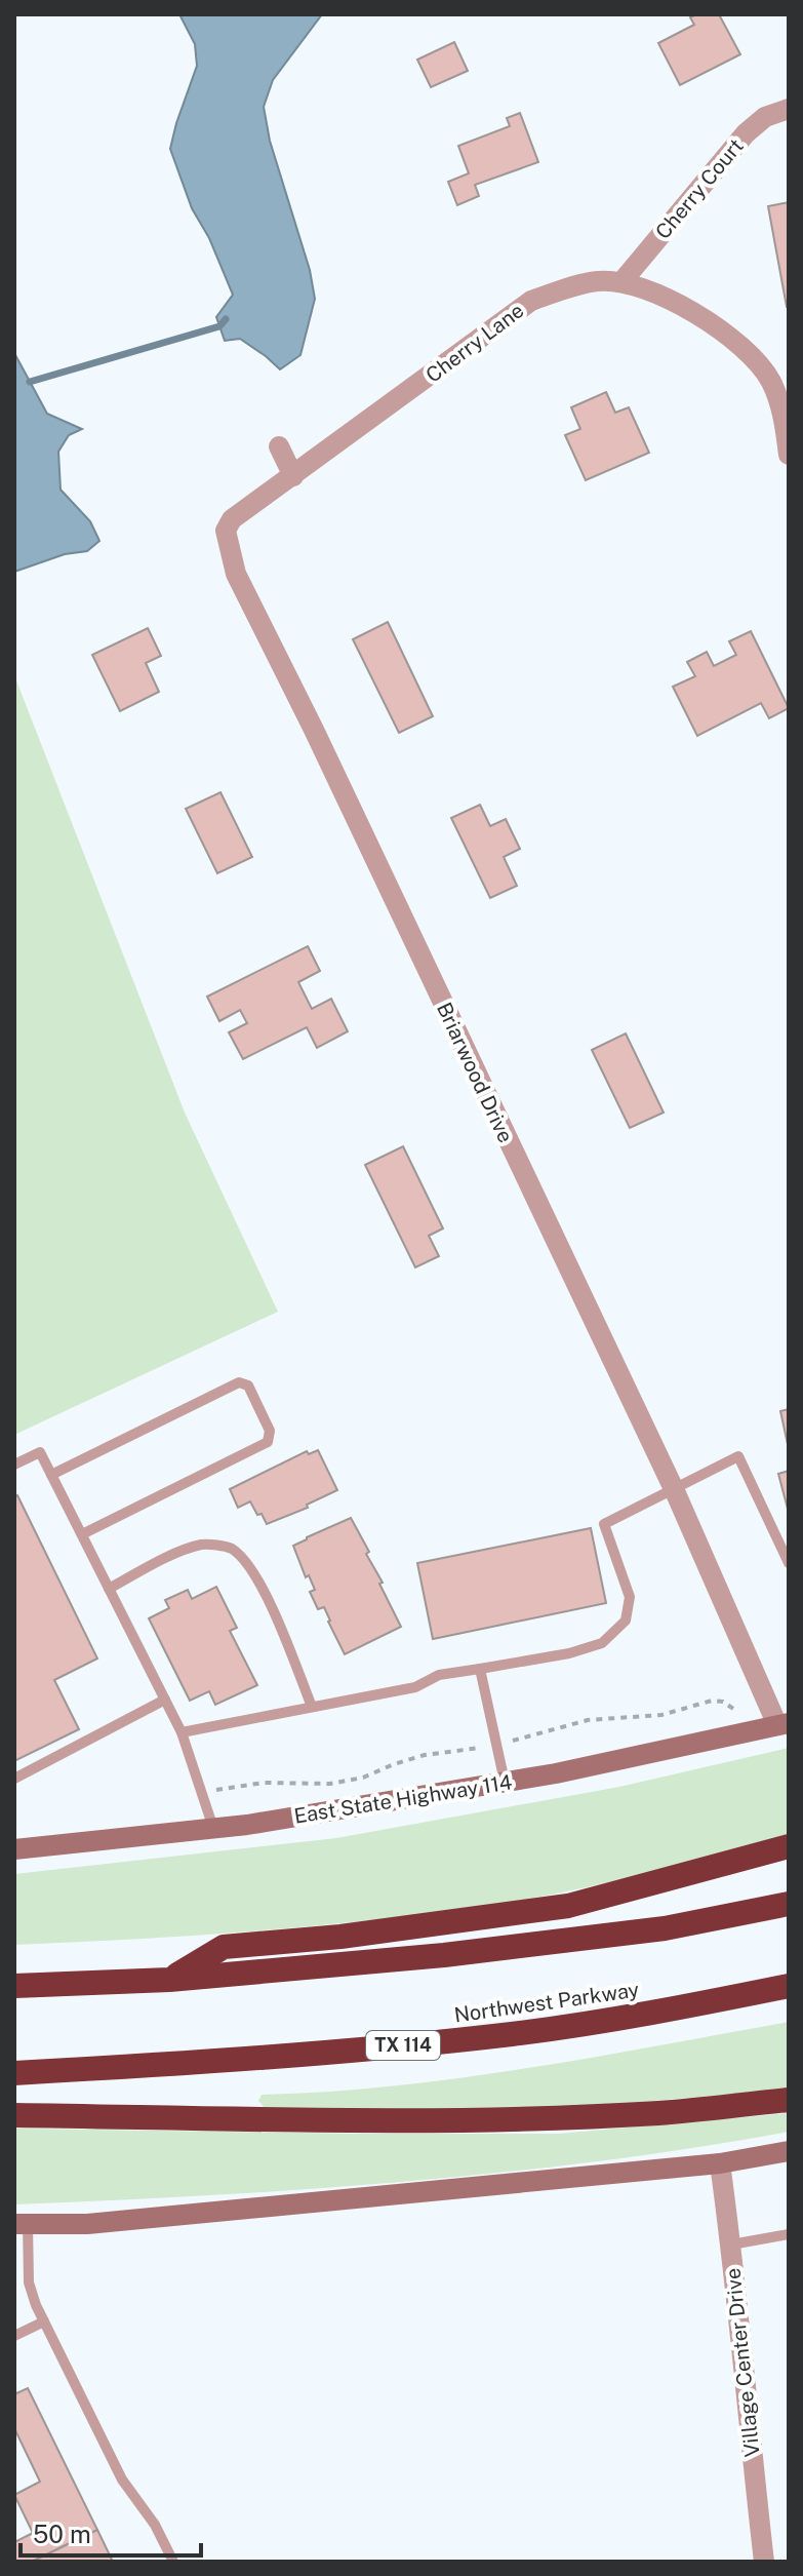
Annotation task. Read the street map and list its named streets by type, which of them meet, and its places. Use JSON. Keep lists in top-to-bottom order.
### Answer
{
  "streets": {
    "highway": ["Northwest Parkway", "TX 114"],
    "main road": ["East State Highway 114"],
    "street": [
      "Cherry Court",
      "Cherry Lane",
      "Briarwood Drive",
      "Village Center Drive"
    ]
  },
  "crossings": [
    ["Cherry Court", "Cherry Lane"],
    ["Cherry Lane", "Briarwood Drive"],
    ["Briarwood Drive", "East State Highway 114"]
  ],
  "scale_bar": "50 m"
}
